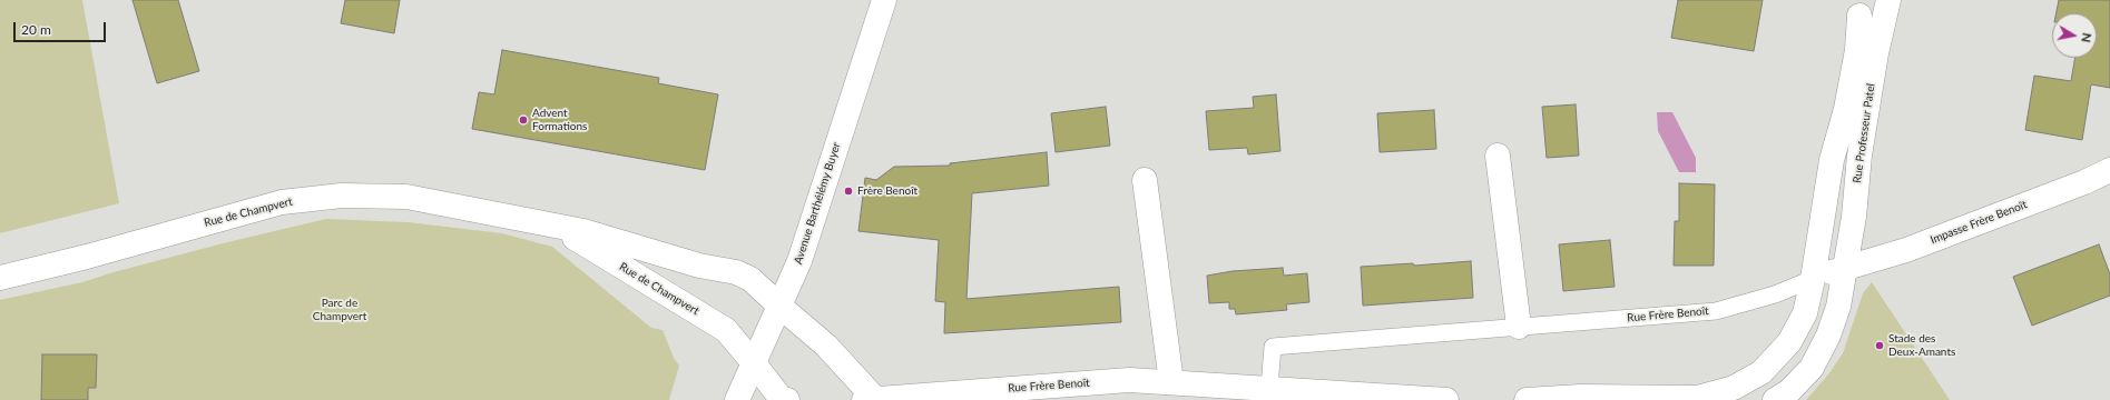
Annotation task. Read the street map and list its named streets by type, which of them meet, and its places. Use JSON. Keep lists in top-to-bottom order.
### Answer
{
  "streets": {
    "street": [
      "Rue Professeur Patel",
      "Avenue Barthélémy Buyer",
      "Rue de Champvert",
      "Impasse Frère Benoît",
      "Rue Frère Benoît"
    ]
  },
  "crossings": [
    ["Rue Professeur Patel", "Impasse Frère Benoît"],
    ["Rue Professeur Patel", "Rue Frère Benoît"],
    ["Avenue Barthélémy Buyer", "Rue de Champvert"],
    ["Rue de Champvert", "Rue Frère Benoît"],
    ["Impasse Frère Benoît", "Rue Frère Benoît"]
  ],
  "parks": ["Parc de Champvert"],
  "places": ["Advent Formations", "Frère Benoît", "Stade des Deux-Amants"],
  "scale_bar": "20 m",
  "north": "right"
}
